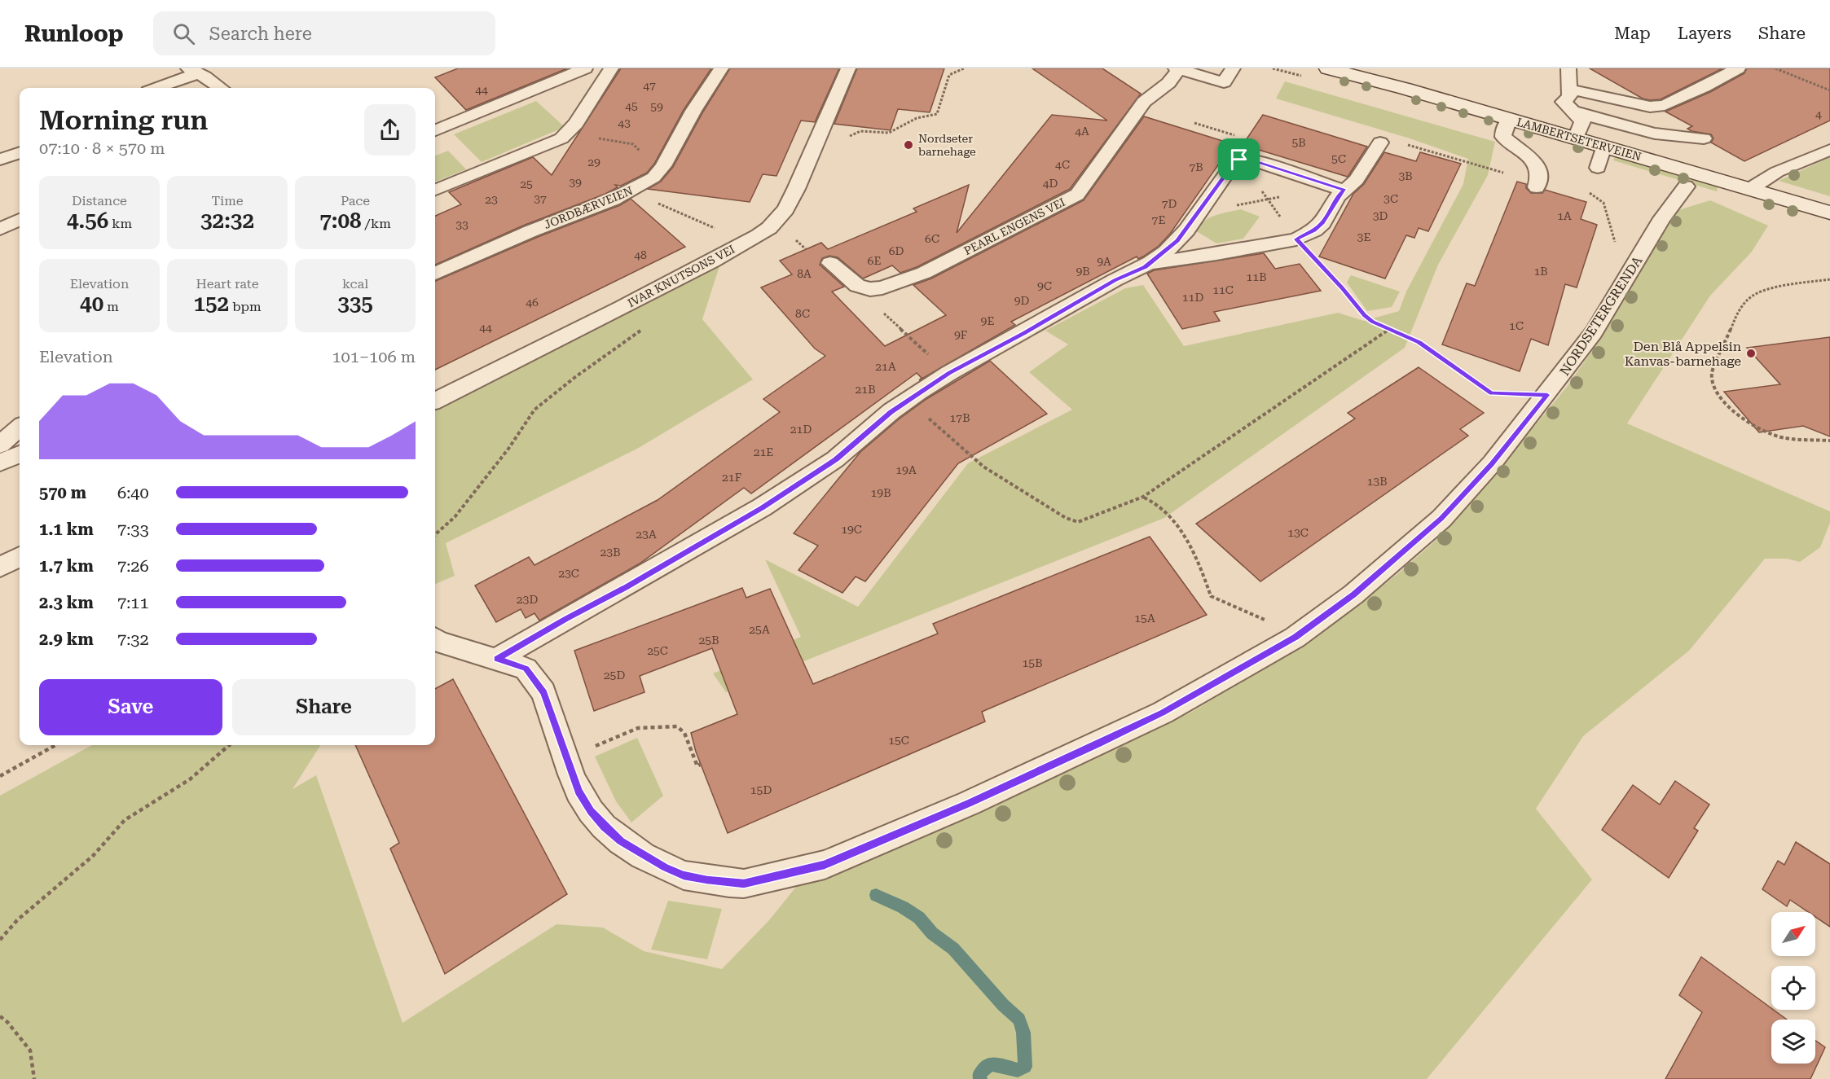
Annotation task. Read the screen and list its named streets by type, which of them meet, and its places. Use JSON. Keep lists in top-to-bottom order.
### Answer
{
  "streets": {
    "main road": ["LAMBERTSETERVEIEN"],
    "lane": [
      "JORDBÆRVEIEN",
      "PEARL ENGENS VEI",
      "IVAR KNUTSONS VEI",
      "NORDSETERGRENDA"
    ]
  },
  "places": ["Nordseter barnehage", "Den Blå Appelsin Kanvas-barnehage"],
  "house_numbers": [
    "47",
    "44",
    "45",
    "59",
    "4",
    "43",
    "4A",
    "5B",
    "5C",
    "29",
    "4C",
    "7B",
    "3B",
    "39",
    "4D",
    "25",
    "37",
    "3C",
    "23",
    "7D",
    "3D",
    "1A",
    "7E",
    "33",
    "3E",
    "6C",
    "6D",
    "48",
    "6E",
    "9A",
    "9B",
    "1B",
    "8A",
    "11B",
    "9C",
    "11C",
    "11D",
    "9D",
    "46",
    "8C",
    "9E",
    "1C",
    "44",
    "9F",
    "21A",
    "21B",
    "17B",
    "21D",
    "21E",
    "19A",
    "21F",
    "13B",
    "19B",
    "19C",
    "13C",
    "23A",
    "23B",
    "23C",
    "23D",
    "15A",
    "25A",
    "25B",
    "25C",
    "15B",
    "25D",
    "15C",
    "15D"
  ],
  "north": "top right",
  "page": {
    "header": "Runloop",
    "search": "Search here",
    "nav": ["Map", "Layers", "Share"],
    "heading": ["Morning run", "07:10 · 8 × 570 m"],
    "stats": [
      ["Distance", "4.56 km"],
      ["Time", "32:32"],
      ["Pace", "7:08 /km"],
      ["Elevation", "40 m"],
      ["Heart rate", "152 bpm"],
      ["kcal", "335"]
    ],
    "chart": ["Elevation", "101–106 m"],
    "list": [
      {
        "name": "570 m",
        "note": "6:40"
      },
      {
        "name": "1.1 km",
        "note": "7:33"
      },
      {
        "name": "1.7 km",
        "note": "7:26"
      },
      {
        "name": "2.3 km",
        "note": "7:11"
      },
      {
        "name": "2.9 km",
        "note": "7:32"
      }
    ],
    "buttons": ["Save", "Share"]
  }
}
